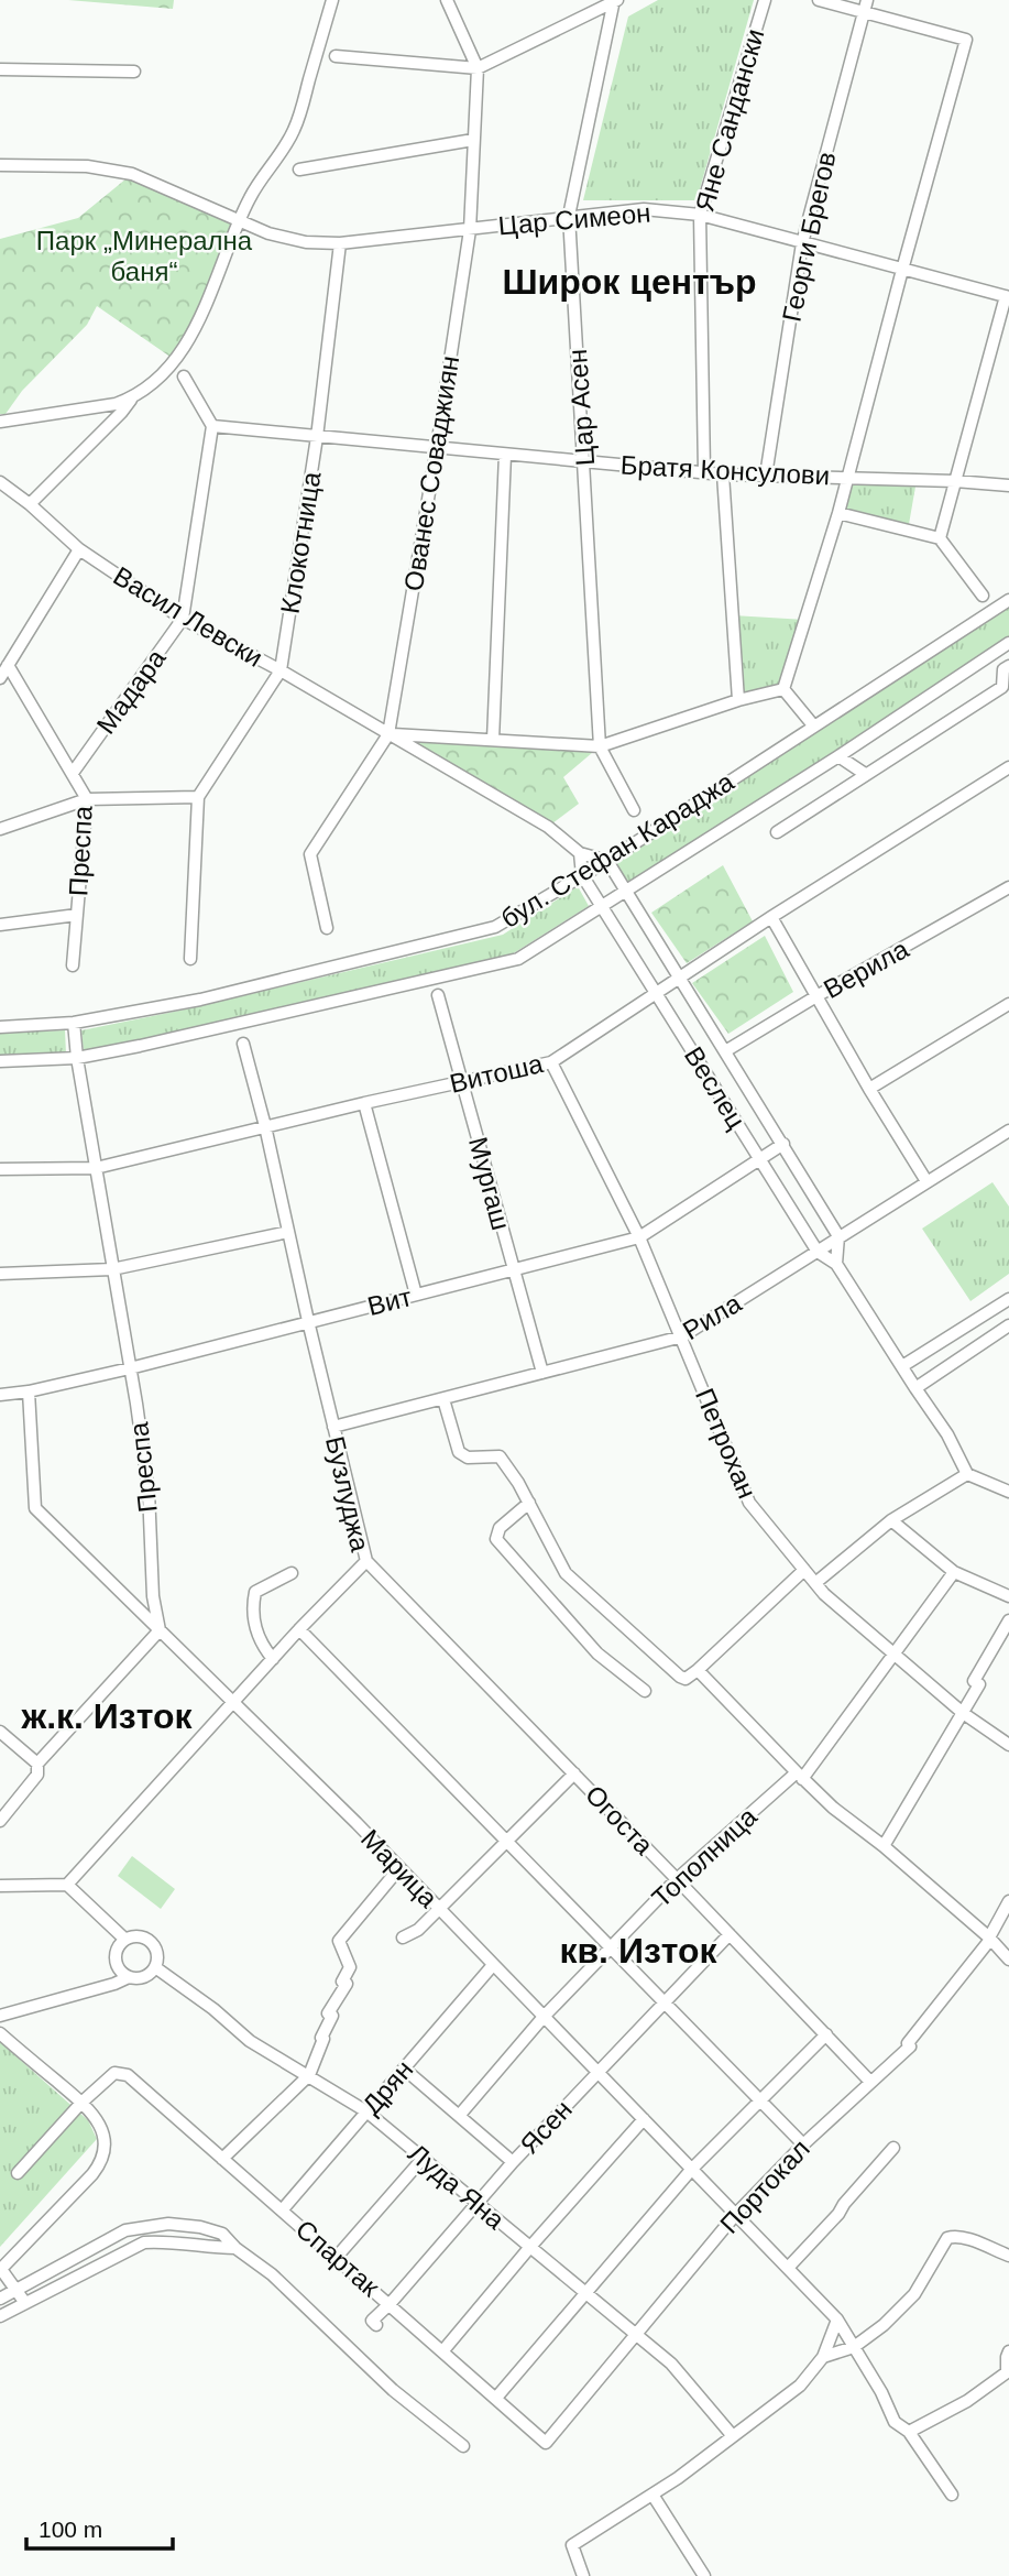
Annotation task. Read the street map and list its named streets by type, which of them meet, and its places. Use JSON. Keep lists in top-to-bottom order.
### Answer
{
  "streets": {
    "street": [
      "Яне Сандански",
      "Цар Симеон",
      "Георги Брегов",
      "Цар Асен",
      "Братя Консулови",
      "Ованес Соваджиян",
      "Клокотница",
      "Васил Левски",
      "Мадара",
      "бул. Стефан Караджа",
      "Преспа",
      "Верила",
      "Витоша",
      "Веслец",
      "Мургаш",
      "Вит",
      "Рила",
      "Петрохан",
      "Бузлуджа",
      "Огоста",
      "Тополница",
      "Марица",
      "Дрян",
      "Ясен",
      "Луда Яна",
      "Портокал",
      "Спартак"
    ]
  },
  "crossings": [
    ["Яне Сандански", "Цар Симеон"],
    ["Яне Сандански", "Братя Консулови"],
    ["Цар Симеон", "Георги Брегов"],
    ["Цар Симеон", "Цар Асен"],
    ["Цар Симеон", "Ованес Соваджиян"],
    ["Цар Симеон", "Клокотница"],
    ["Георги Брегов", "Братя Консулови"],
    ["Цар Асен", "Братя Консулови"],
    ["Цар Асен", "Васил Левски"],
    ["Братя Консулови", "Ованес Соваджиян"],
    ["Братя Консулови", "Клокотница"],
    ["Братя Консулови", "Мадара"],
    ["Ованес Соваджиян", "Васил Левски"],
    ["Клокотница", "Васил Левски"],
    ["Васил Левски", "Мадара"],
    ["Мадара", "Преспа"],
    ["бул. Стефан Караджа", "Преспа"],
    ["бул. Стефан Караджа", "Веслец"],
    ["Преспа", "Витоша"],
    ["Преспа", "Вит"],
    ["Преспа", "Марица"],
    ["Верила", "Веслец"],
    ["Витоша", "Веслец"],
    ["Витоша", "Мургаш"],
    ["Витоша", "Петрохан"],
    ["Витоша", "Бузлуджа"],
    ["Веслец", "Вит"],
    ["Веслец", "Рила"],
    ["Мургаш", "Вит"],
    ["Мургаш", "Рила"],
    ["Вит", "Петрохан"],
    ["Вит", "Бузлуджа"],
    ["Вит", "Марица"],
    ["Рила", "Петрохан"],
    ["Рила", "Бузлуджа"],
    ["Петрохан", "Тополница"],
    ["Бузлуджа", "Огоста"],
    ["Бузлуджа", "Марица"],
    ["Бузлуджа", "Луда Яна"],
    ["Огоста", "Тополница"],
    ["Огоста", "Ясен"],
    ["Огоста", "Портокал"],
    ["Тополница", "Марица"],
    ["Марица", "Дрян"],
    ["Марица", "Ясен"],
    ["Марица", "Портокал"],
    ["Дрян", "Луда Яна"],
    ["Дрян", "Спартак"],
    ["Ясен", "Луда Яна"],
    ["Ясен", "Спартак"],
    ["Луда Яна", "Портокал"],
    ["Портокал", "Спартак"]
  ],
  "districts": ["Широк център", "ж.к. Изток", "кв. Изток"],
  "parks": ["Парк „Минерална баня“"],
  "scale_bar": "100 m"
}
